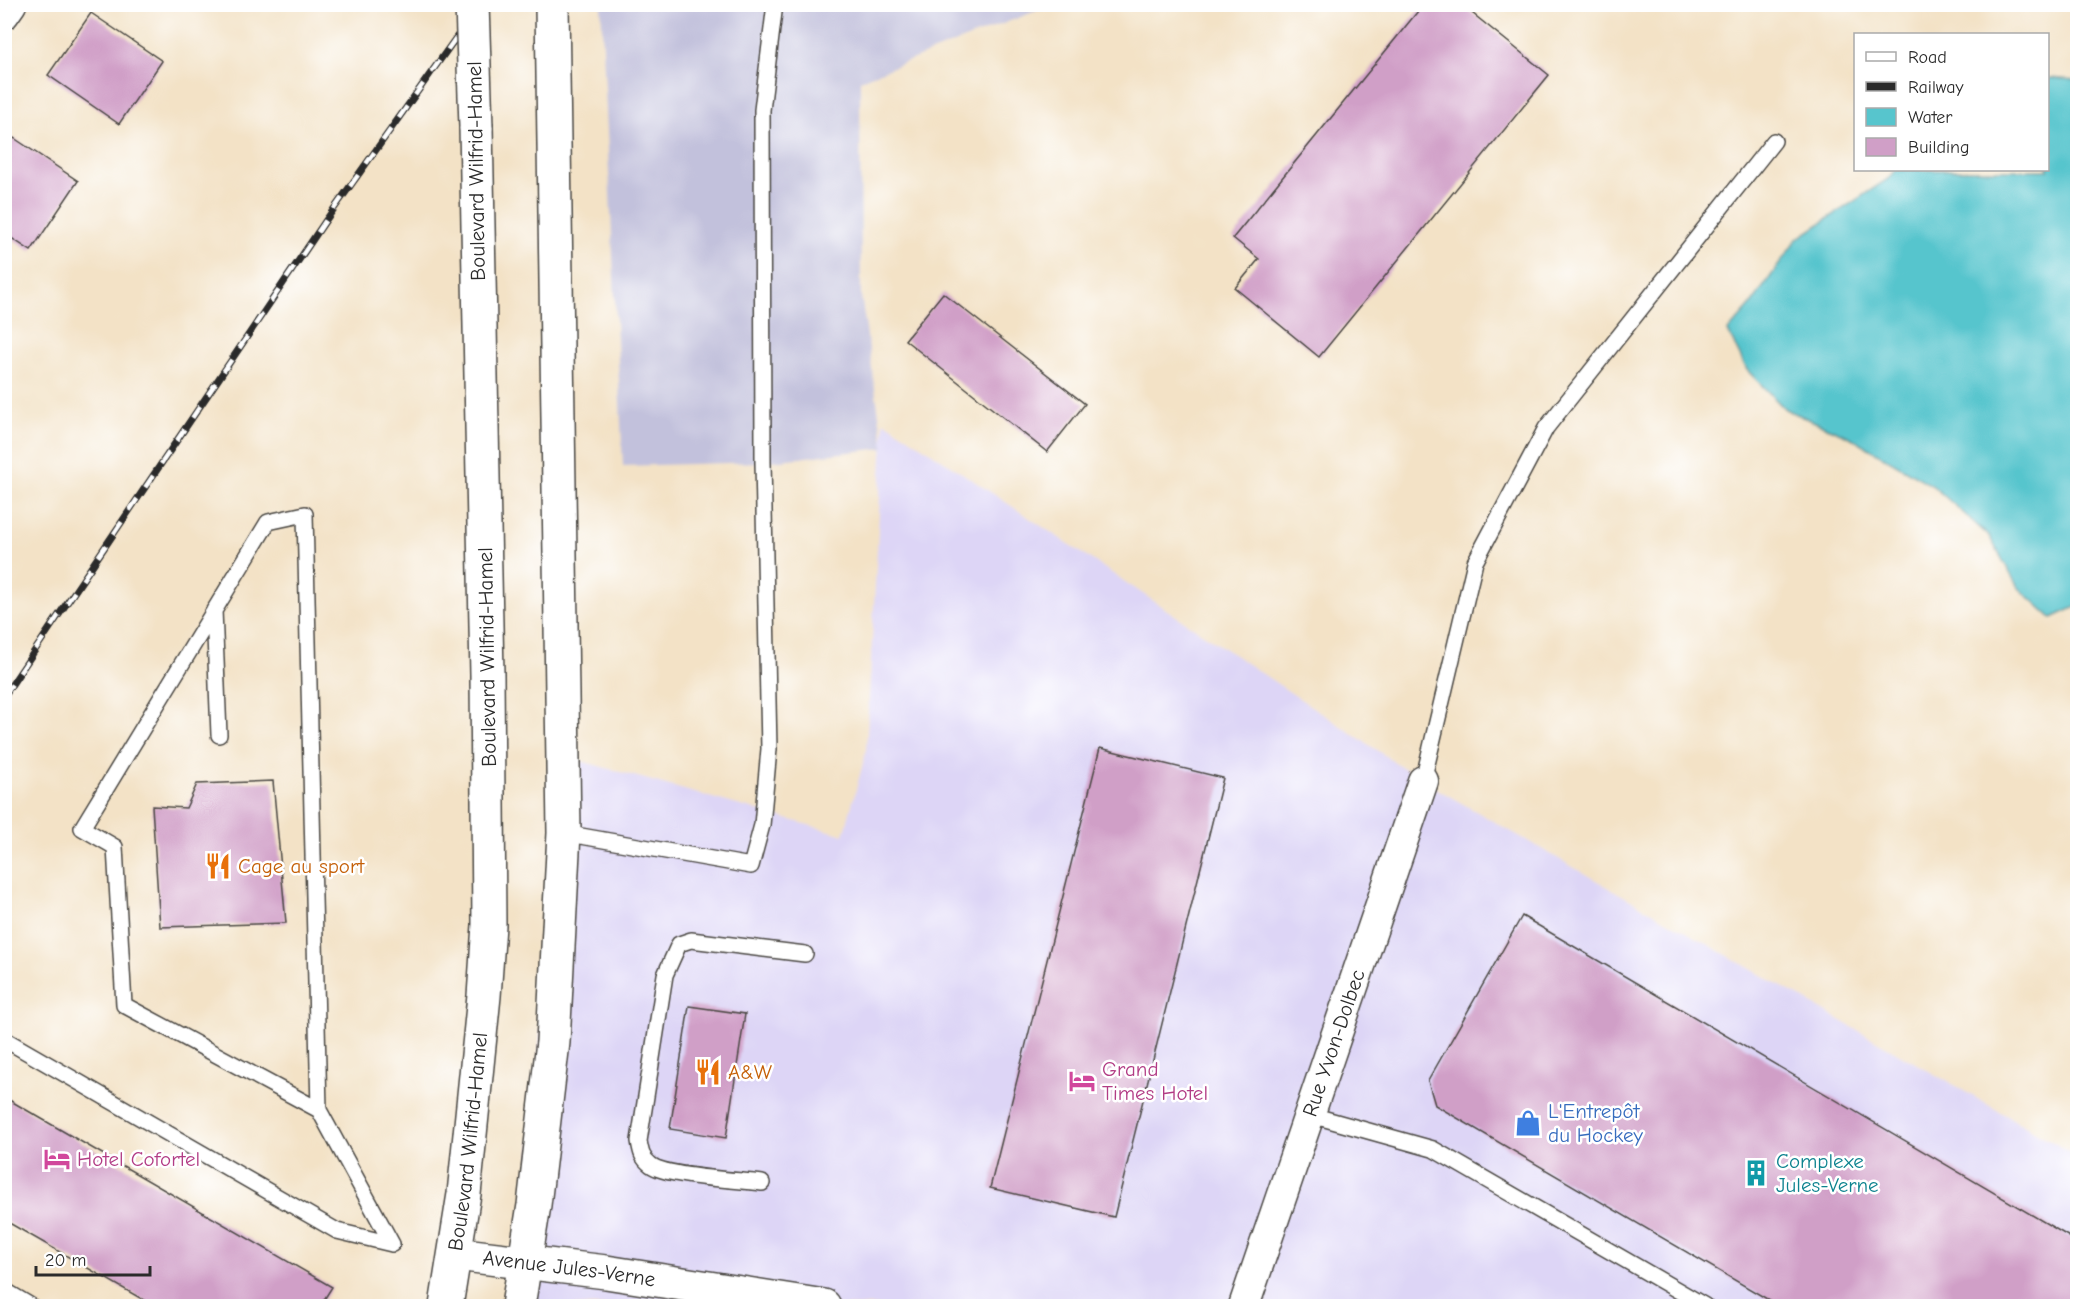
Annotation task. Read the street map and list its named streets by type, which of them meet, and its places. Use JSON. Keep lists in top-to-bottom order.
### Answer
{
  "streets": {
    "main road": ["Boulevard Wilfrid-Hamel", "Avenue Jules-Verne"],
    "street": ["Rue Yvon-Dolbec"]
  },
  "crossings": [
    ["Boulevard Wilfrid-Hamel", "Avenue Jules-Verne"]
  ],
  "places": {
    "restaurant": ["Cage au sport", "A&W"],
    "hotel": ["Grand Times Hotel", "Hotel Cofortel"],
    "shop": ["L'Entrepôt du Hockey"],
    "building": ["Complexe Jules-Verne"]
  },
  "legend": [
    "Road",
    "Railway",
    "Water",
    "Building"
  ],
  "scale_bar": "20 m"
}
